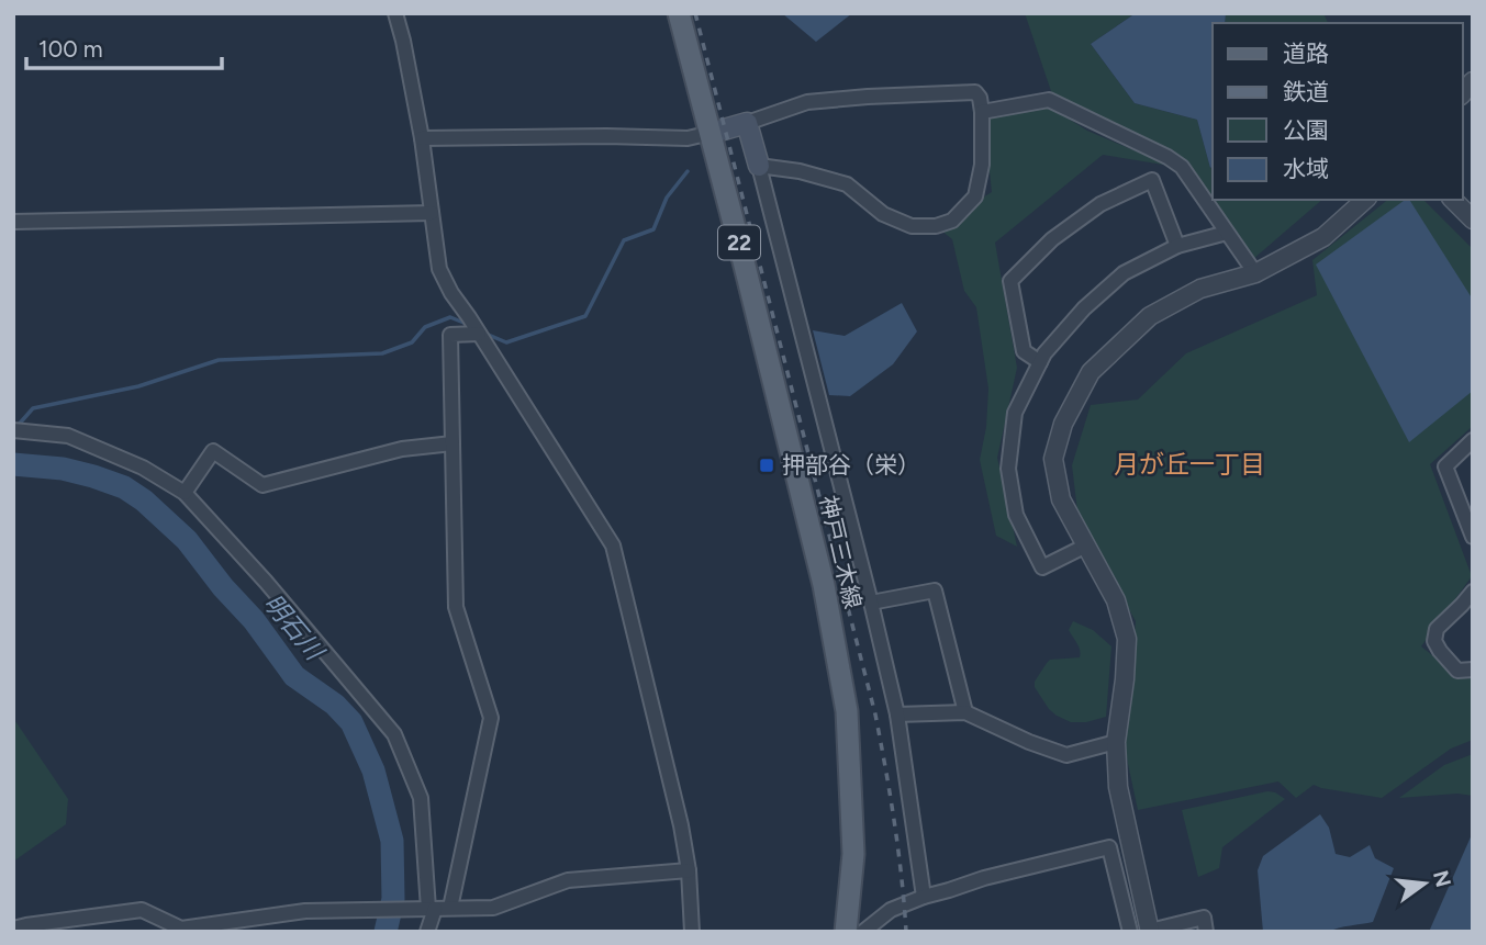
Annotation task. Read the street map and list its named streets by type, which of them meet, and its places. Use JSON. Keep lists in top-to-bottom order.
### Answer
{
  "streets": {
    "main road": ["22", "神戸三木線"]
  },
  "districts": ["月が丘一丁目"],
  "water": ["明石川"],
  "places": {
    "transit": ["押部谷（栄）"]
  },
  "legend": [
    "道路",
    "鉄道",
    "公園",
    "水域"
  ],
  "scale_bar": "100 m",
  "north": "right"
}
